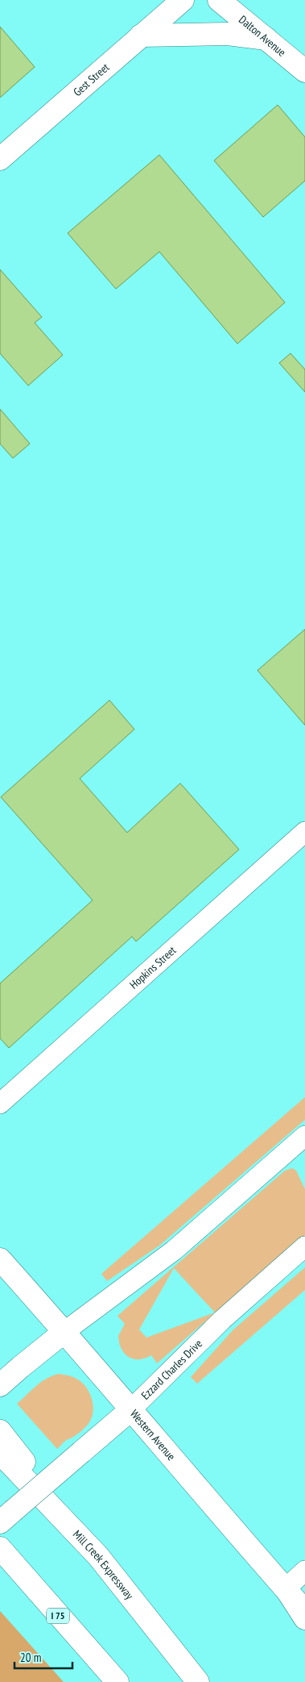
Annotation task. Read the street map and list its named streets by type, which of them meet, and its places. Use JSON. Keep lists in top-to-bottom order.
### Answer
{
  "streets": {
    "main road": [
      "Dalton Avenue",
      "Gest Street",
      "Ezzard Charles Drive",
      "Western Avenue",
      "Mill Creek Expressway",
      "I 75"
    ],
    "street": ["Hopkins Street"]
  },
  "crossings": [
    ["Ezzard Charles Drive", "Western Avenue"]
  ],
  "scale_bar": "20 m"
}
